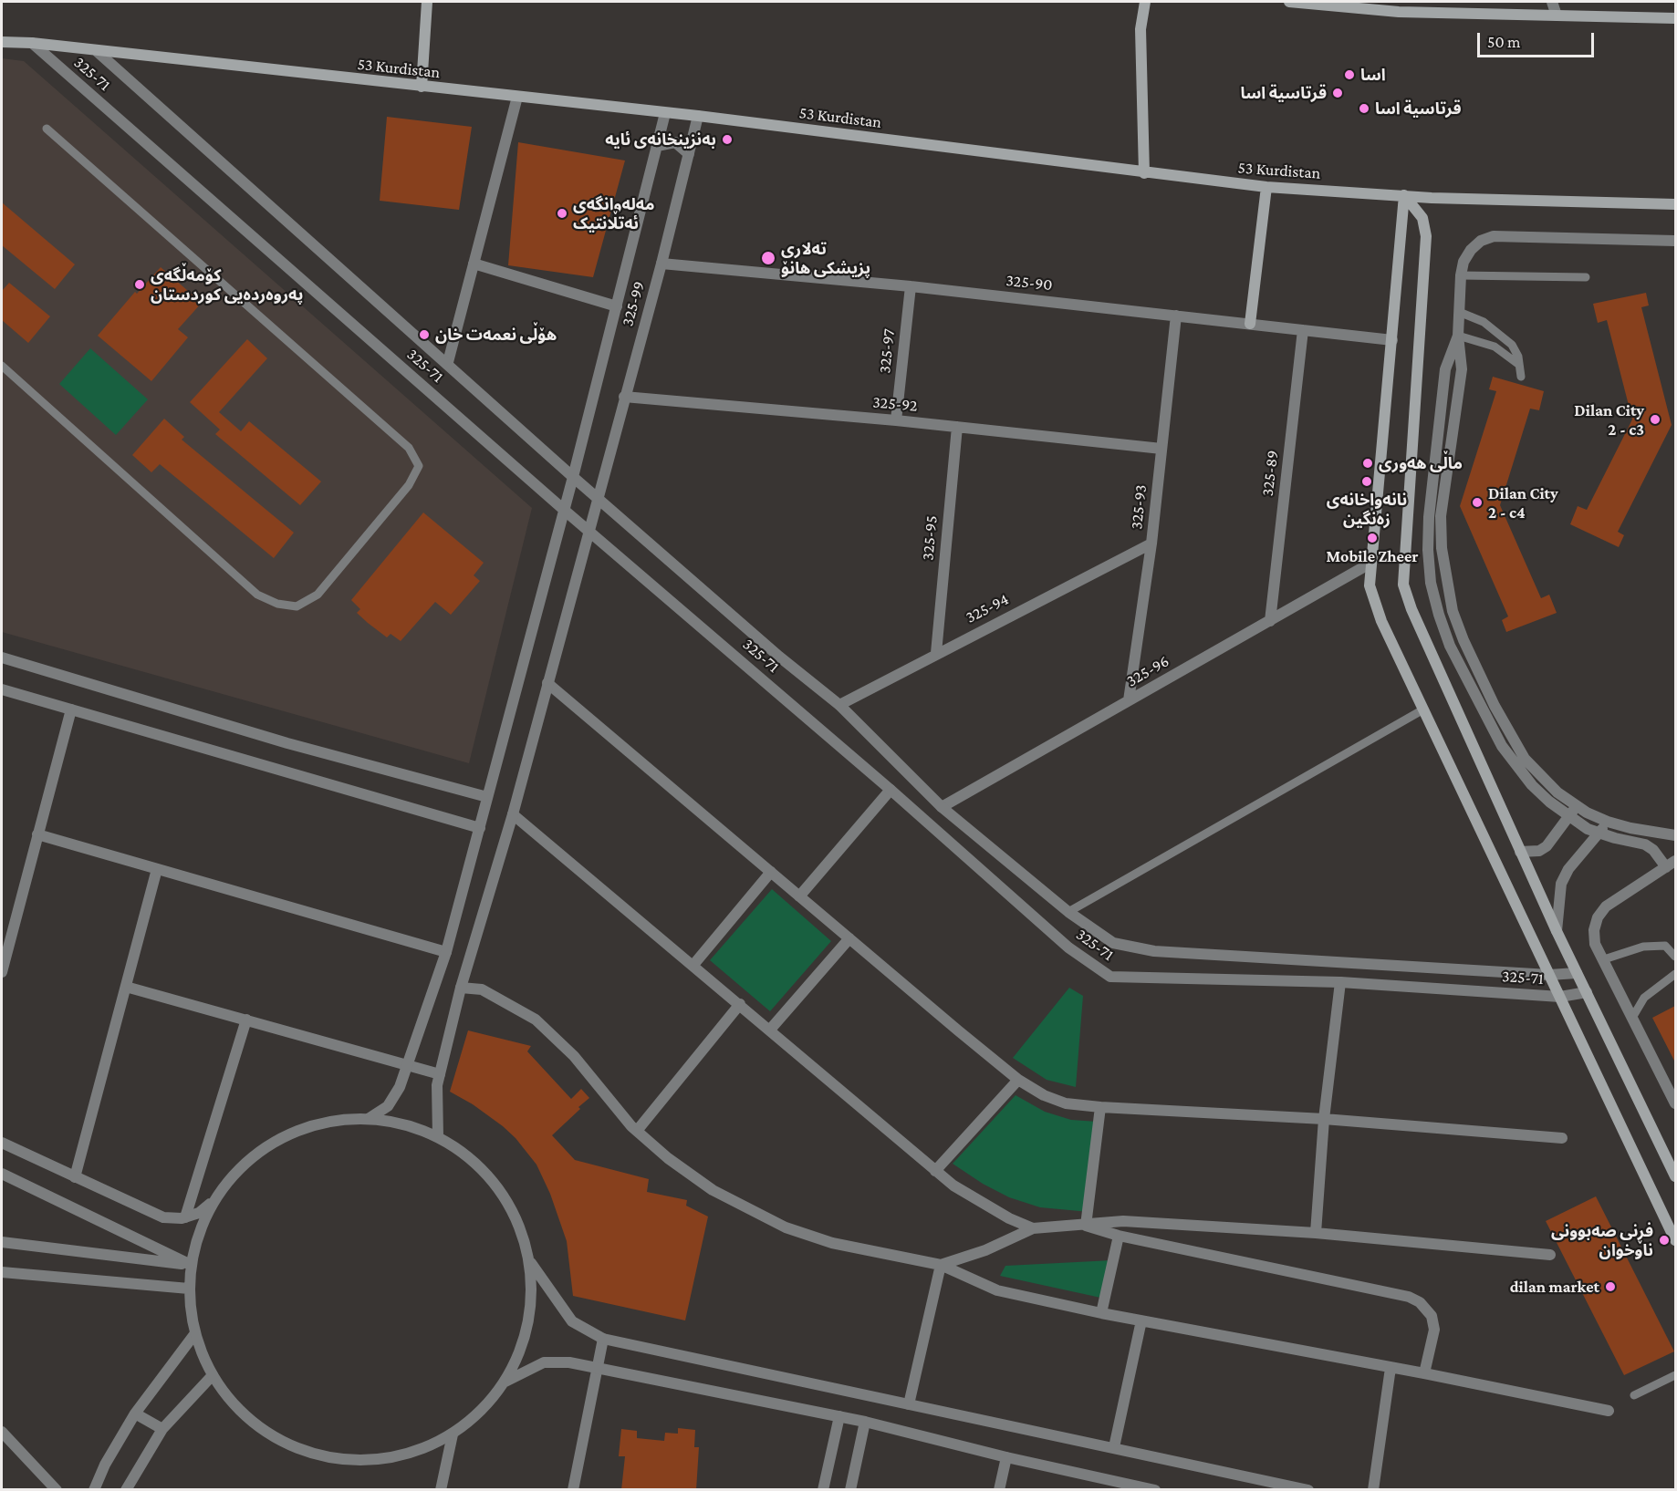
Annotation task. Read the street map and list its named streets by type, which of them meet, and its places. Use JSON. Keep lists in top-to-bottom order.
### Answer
{
  "streets": {
    "main road": ["53 Kurdistan"],
    "street": [
      "325-71",
      "325-90",
      "325-99",
      "325-97",
      "325-92",
      "325-89",
      "325-93",
      "325-95",
      "325-94",
      "325-96"
    ]
  },
  "crossings": [
    ["53 Kurdistan", "325-71"],
    ["53 Kurdistan", "325-99"],
    ["325-71", "325-99"],
    ["325-71", "325-94"],
    ["325-71", "325-96"],
    ["325-90", "325-99"],
    ["325-90", "325-97"],
    ["325-90", "325-89"],
    ["325-90", "325-93"],
    ["325-99", "325-92"],
    ["325-97", "325-92"],
    ["325-92", "325-93"],
    ["325-92", "325-95"],
    ["325-89", "325-96"],
    ["325-93", "325-94"],
    ["325-93", "325-96"],
    ["325-95", "325-94"]
  ],
  "places": [
    "اسا",
    "قرتاسية اسا",
    "قرتاسیة اسا",
    "بەنزینخانەی ئایە",
    "مەلەوانگەی ئەتڵانتیک",
    "تەلاری پزیشکی هانۆ",
    "كۆمەڵگەی پەروەردەیی كوردستان",
    "هۆڵی نعمەت خان",
    "Dilan City 2 - c3",
    "ماڵی هەوری",
    "نانەواخانەی زەنگین",
    "Dilan City 2 - c4",
    "Mobile Zheer",
    "فڕنی صەبوونی ناوخوان",
    "dilan market"
  ],
  "scale_bar": "50 m"
}
